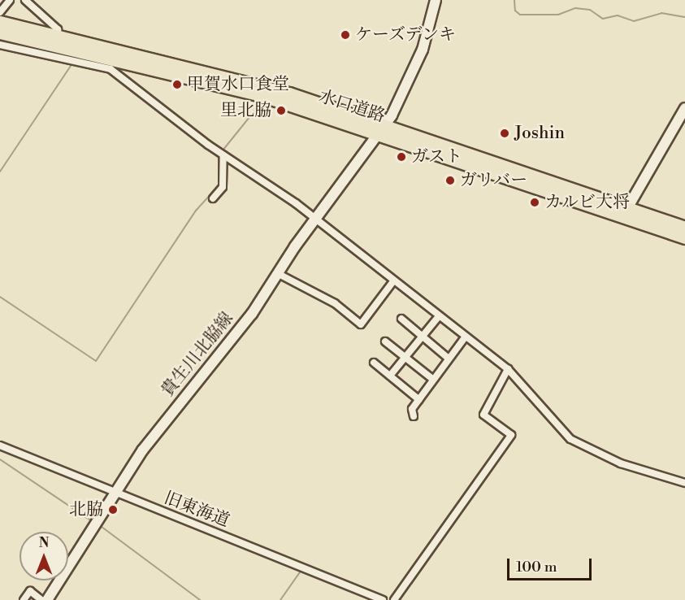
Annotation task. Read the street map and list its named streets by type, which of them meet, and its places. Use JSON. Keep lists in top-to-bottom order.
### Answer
{
  "streets": {
    "highway": ["水口道路"],
    "main road": ["貴生川北脇線"],
    "street": ["旧東海道"]
  },
  "crossings": [
    ["水口道路", "貴生川北脇線"],
    ["貴生川北脇線", "旧東海道"]
  ],
  "places": [
    "ケーズデンキ",
    "甲賀水口食堂",
    "里北脇",
    "Joshin",
    "ガスト",
    "ガリバー",
    "カルビ大将",
    "北脇"
  ],
  "scale_bar": "100 m",
  "north": "top"
}
